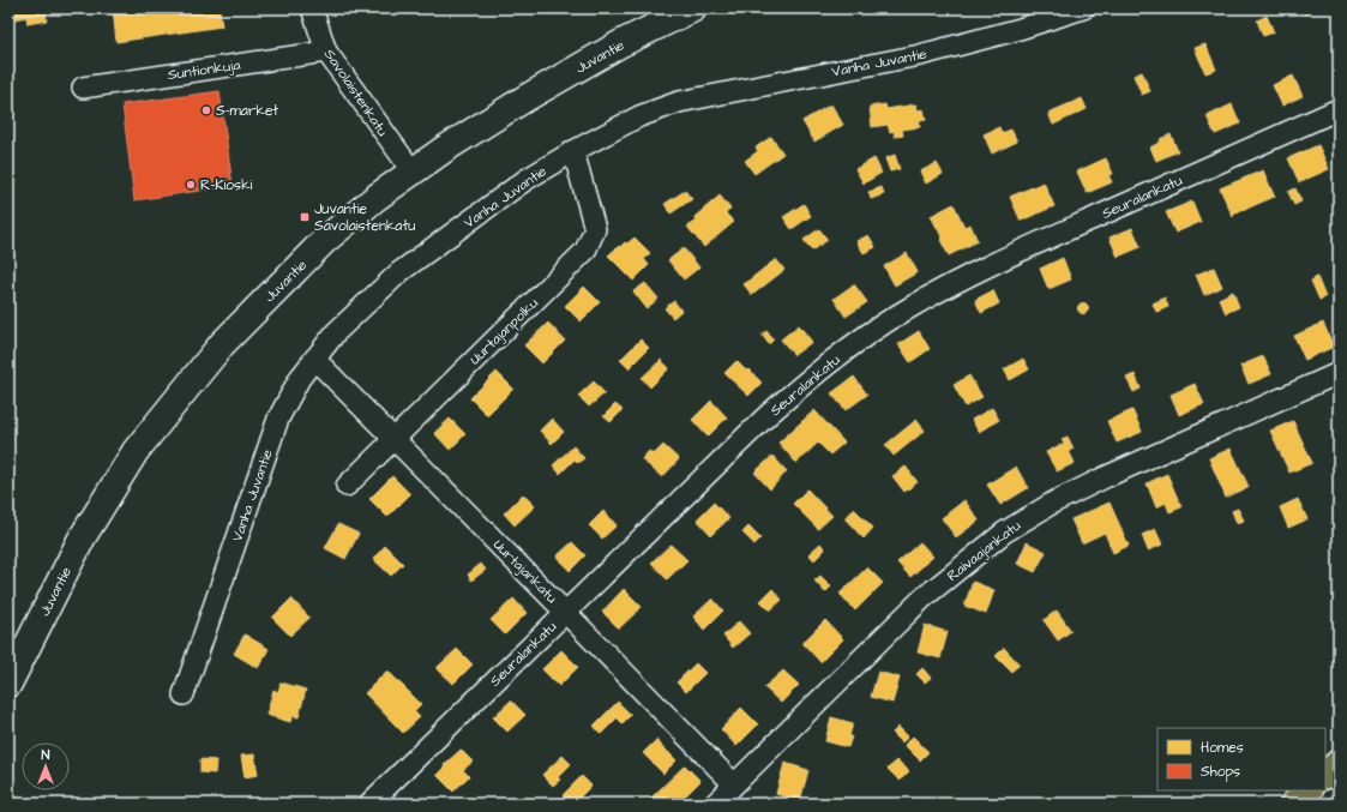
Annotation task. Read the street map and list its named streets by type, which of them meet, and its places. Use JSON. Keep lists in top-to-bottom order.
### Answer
{
  "streets": {
    "main road": ["Juvantie"],
    "street": [
      "Vanha Juvantie",
      "Suntionkuja",
      "Savolaistenkatu",
      "Seuralankatu",
      "Uurtajanpolku",
      "Raivaajankatu",
      "Uurtajankatu"
    ]
  },
  "crossings": [
    ["Juvantie", "Savolaistenkatu"],
    ["Vanha Juvantie", "Uurtajanpolku"],
    ["Vanha Juvantie", "Uurtajankatu"],
    ["Suntionkuja", "Savolaistenkatu"],
    ["Seuralankatu", "Uurtajankatu"],
    ["Uurtajanpolku", "Uurtajankatu"],
    ["Raivaajankatu", "Uurtajankatu"]
  ],
  "places": {
    "other": ["S-market", "R-Kioski"],
    "transit": ["Juvantie Savolaistenkatu"]
  },
  "legend": ["Homes", "Shops"],
  "north": "top"
}
